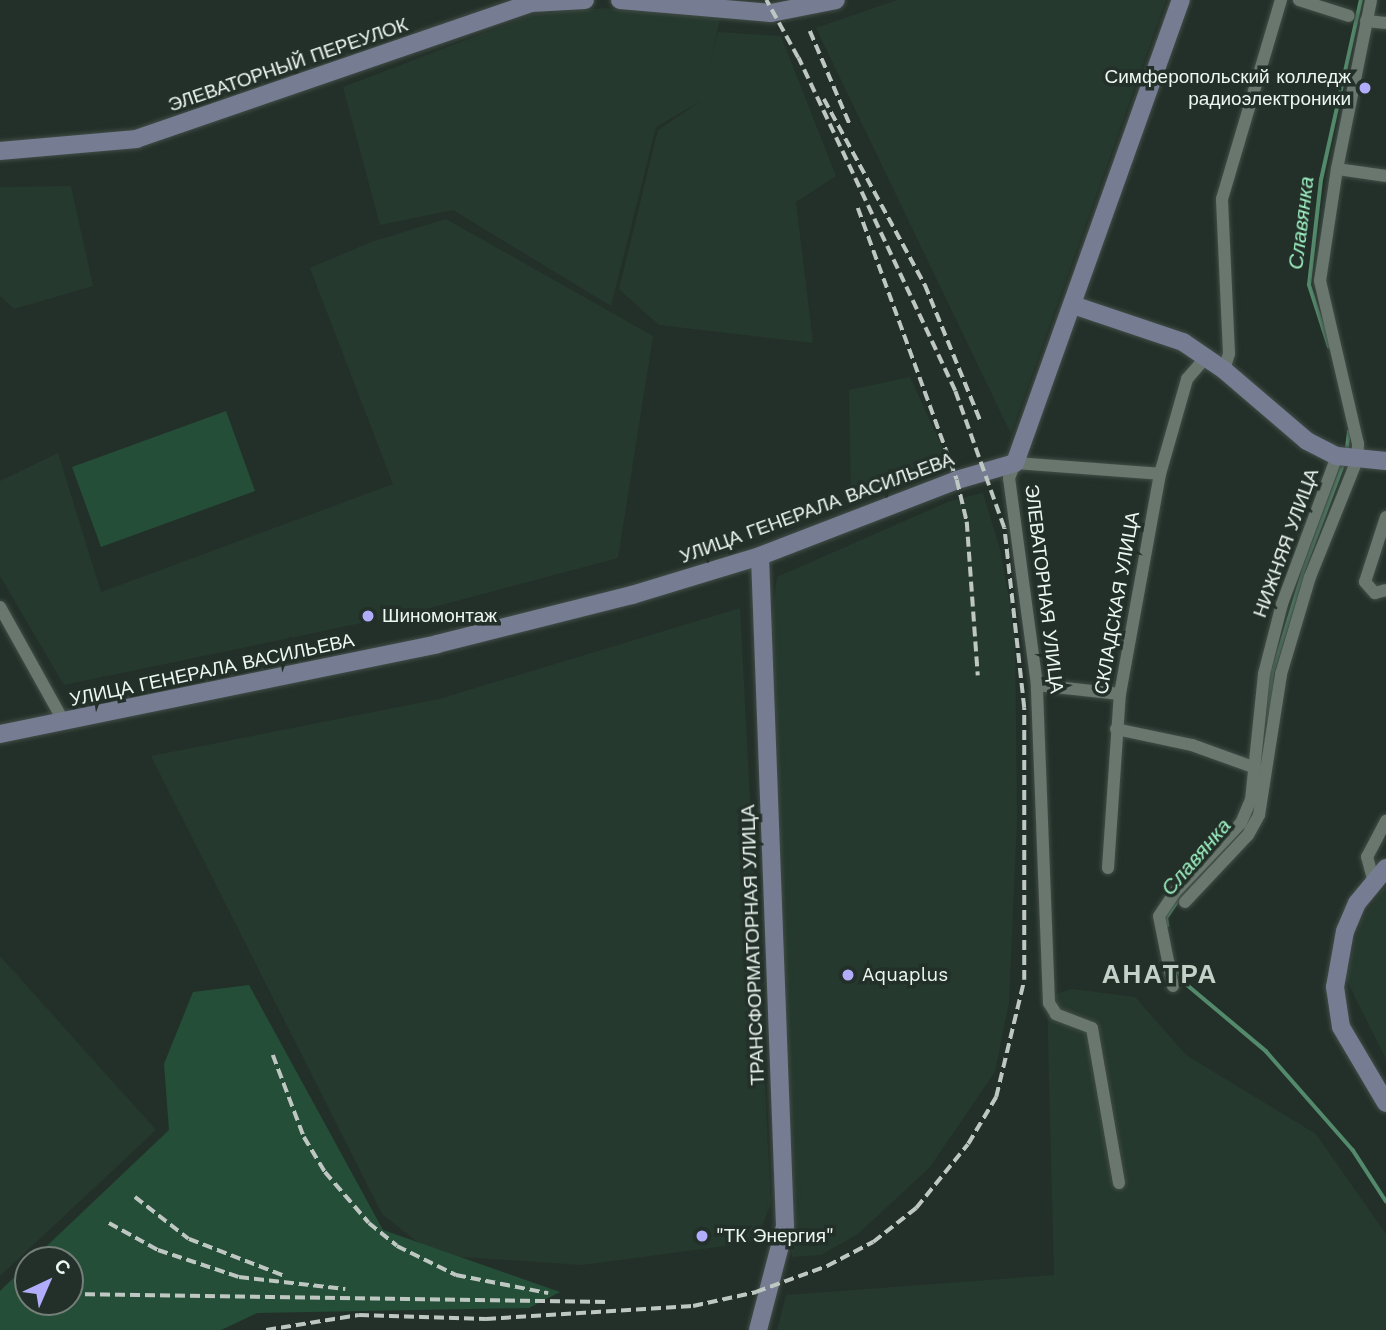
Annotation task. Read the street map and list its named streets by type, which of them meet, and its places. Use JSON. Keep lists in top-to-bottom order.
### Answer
{
  "streets": {
    "main road": [
      "ЭЛЕВАТОРНЫЙ ПЕРЕУЛОК",
      "УЛИЦА ГЕНЕРАЛА ВАСИЛЬЕВА",
      "ЭЛЕВАТОРНАЯ УЛИЦА",
      "ТРАНСФОРМАТОРНАЯ УЛИЦА"
    ],
    "street": ["НИЖНЯЯ УЛИЦА", "СКЛАДСКАЯ УЛИЦА"]
  },
  "crossings": [
    ["УЛИЦА ГЕНЕРАЛА ВАСИЛЬЕВА", "ЭЛЕВАТОРНАЯ УЛИЦА"],
    ["УЛИЦА ГЕНЕРАЛА ВАСИЛЬЕВА", "СКЛАДСКАЯ УЛИЦА"],
    ["УЛИЦА ГЕНЕРАЛА ВАСИЛЬЕВА", "ТРАНСФОРМАТОРНАЯ УЛИЦА"]
  ],
  "districts": ["АНАТРА"],
  "water": ["Славянка"],
  "places": [
    "Симферопольский колледж радиоэлектроники",
    "Шиномонтаж",
    "Aquaplus",
    "\"ТК Энергия\""
  ],
  "north": "top right"
}
